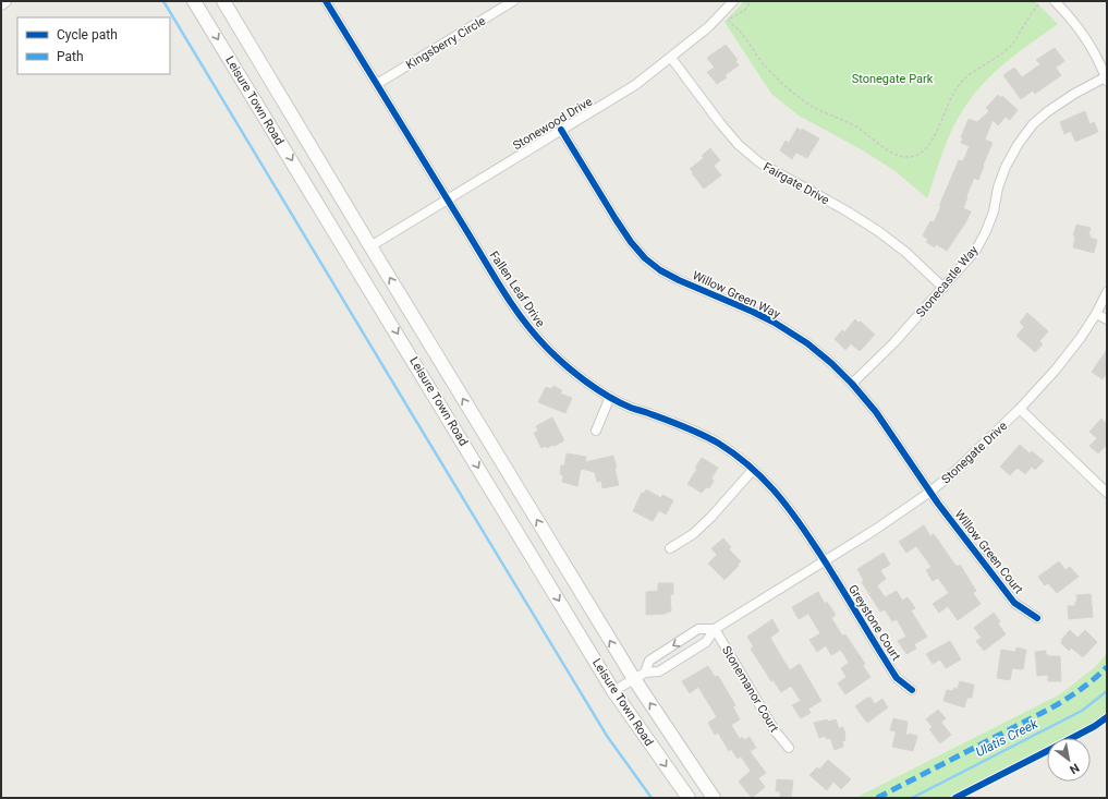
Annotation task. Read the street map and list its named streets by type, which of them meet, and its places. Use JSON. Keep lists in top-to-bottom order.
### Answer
{
  "streets": {
    "main road": ["Leisure Town Road"],
    "street": [
      "Kingsberry Circle",
      "Stonewood Drive",
      "Fairgate Drive",
      "Stonecastle Way",
      "Fallen Leaf Drive",
      "Willow Green Way",
      "Stonegate Drive",
      "Willow Green Court",
      "Greystone Court",
      "Stonemanor Court"
    ]
  },
  "crossings": [
    ["Kingsberry Circle", "Fallen Leaf Drive"],
    ["Leisure Town Road", "Stonewood Drive"],
    ["Leisure Town Road", "Stonegate Drive"],
    ["Stonewood Drive", "Fairgate Drive"],
    ["Stonewood Drive", "Fallen Leaf Drive"],
    ["Stonewood Drive", "Willow Green Way"],
    ["Fairgate Drive", "Stonecastle Way"],
    ["Stonecastle Way", "Willow Green Way"],
    ["Fallen Leaf Drive", "Stonegate Drive"],
    ["Fallen Leaf Drive", "Greystone Court"],
    ["Willow Green Way", "Stonegate Drive"],
    ["Willow Green Way", "Willow Green Court"],
    ["Stonegate Drive", "Willow Green Court"],
    ["Stonegate Drive", "Greystone Court"],
    ["Stonegate Drive", "Stonemanor Court"]
  ],
  "water": ["Ulatis Creek"],
  "parks": ["Stonegate Park"],
  "legend": ["Cycle path", "Path"],
  "north": "bottom right"
}
